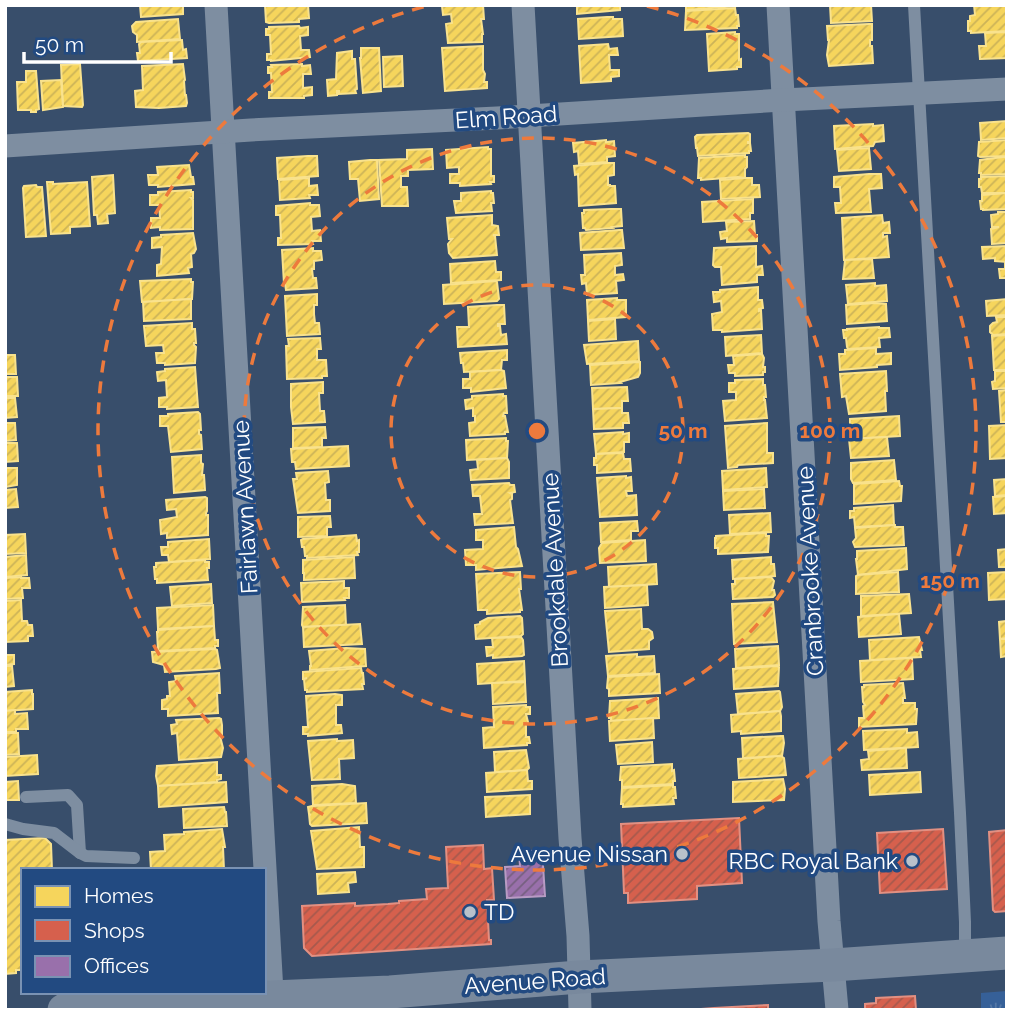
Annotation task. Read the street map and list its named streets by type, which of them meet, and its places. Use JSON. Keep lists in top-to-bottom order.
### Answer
{
  "streets": {
    "main road": ["Avenue Road"],
    "street": [
      "Elm Road",
      "Fairlawn Avenue",
      "Brookdale Avenue",
      "Cranbrooke Avenue"
    ]
  },
  "crossings": [
    ["Elm Road", "Fairlawn Avenue"],
    ["Elm Road", "Brookdale Avenue"],
    ["Elm Road", "Cranbrooke Avenue"],
    ["Fairlawn Avenue", "Avenue Road"],
    ["Brookdale Avenue", "Avenue Road"],
    ["Cranbrooke Avenue", "Avenue Road"]
  ],
  "places": ["Avenue Nissan", "RBC Royal Bank", "TD"],
  "legend": ["Homes", "Shops", "Offices"],
  "scale_bar": "50 m",
  "rings": ["50 m", "100 m", "150 m"]
}
